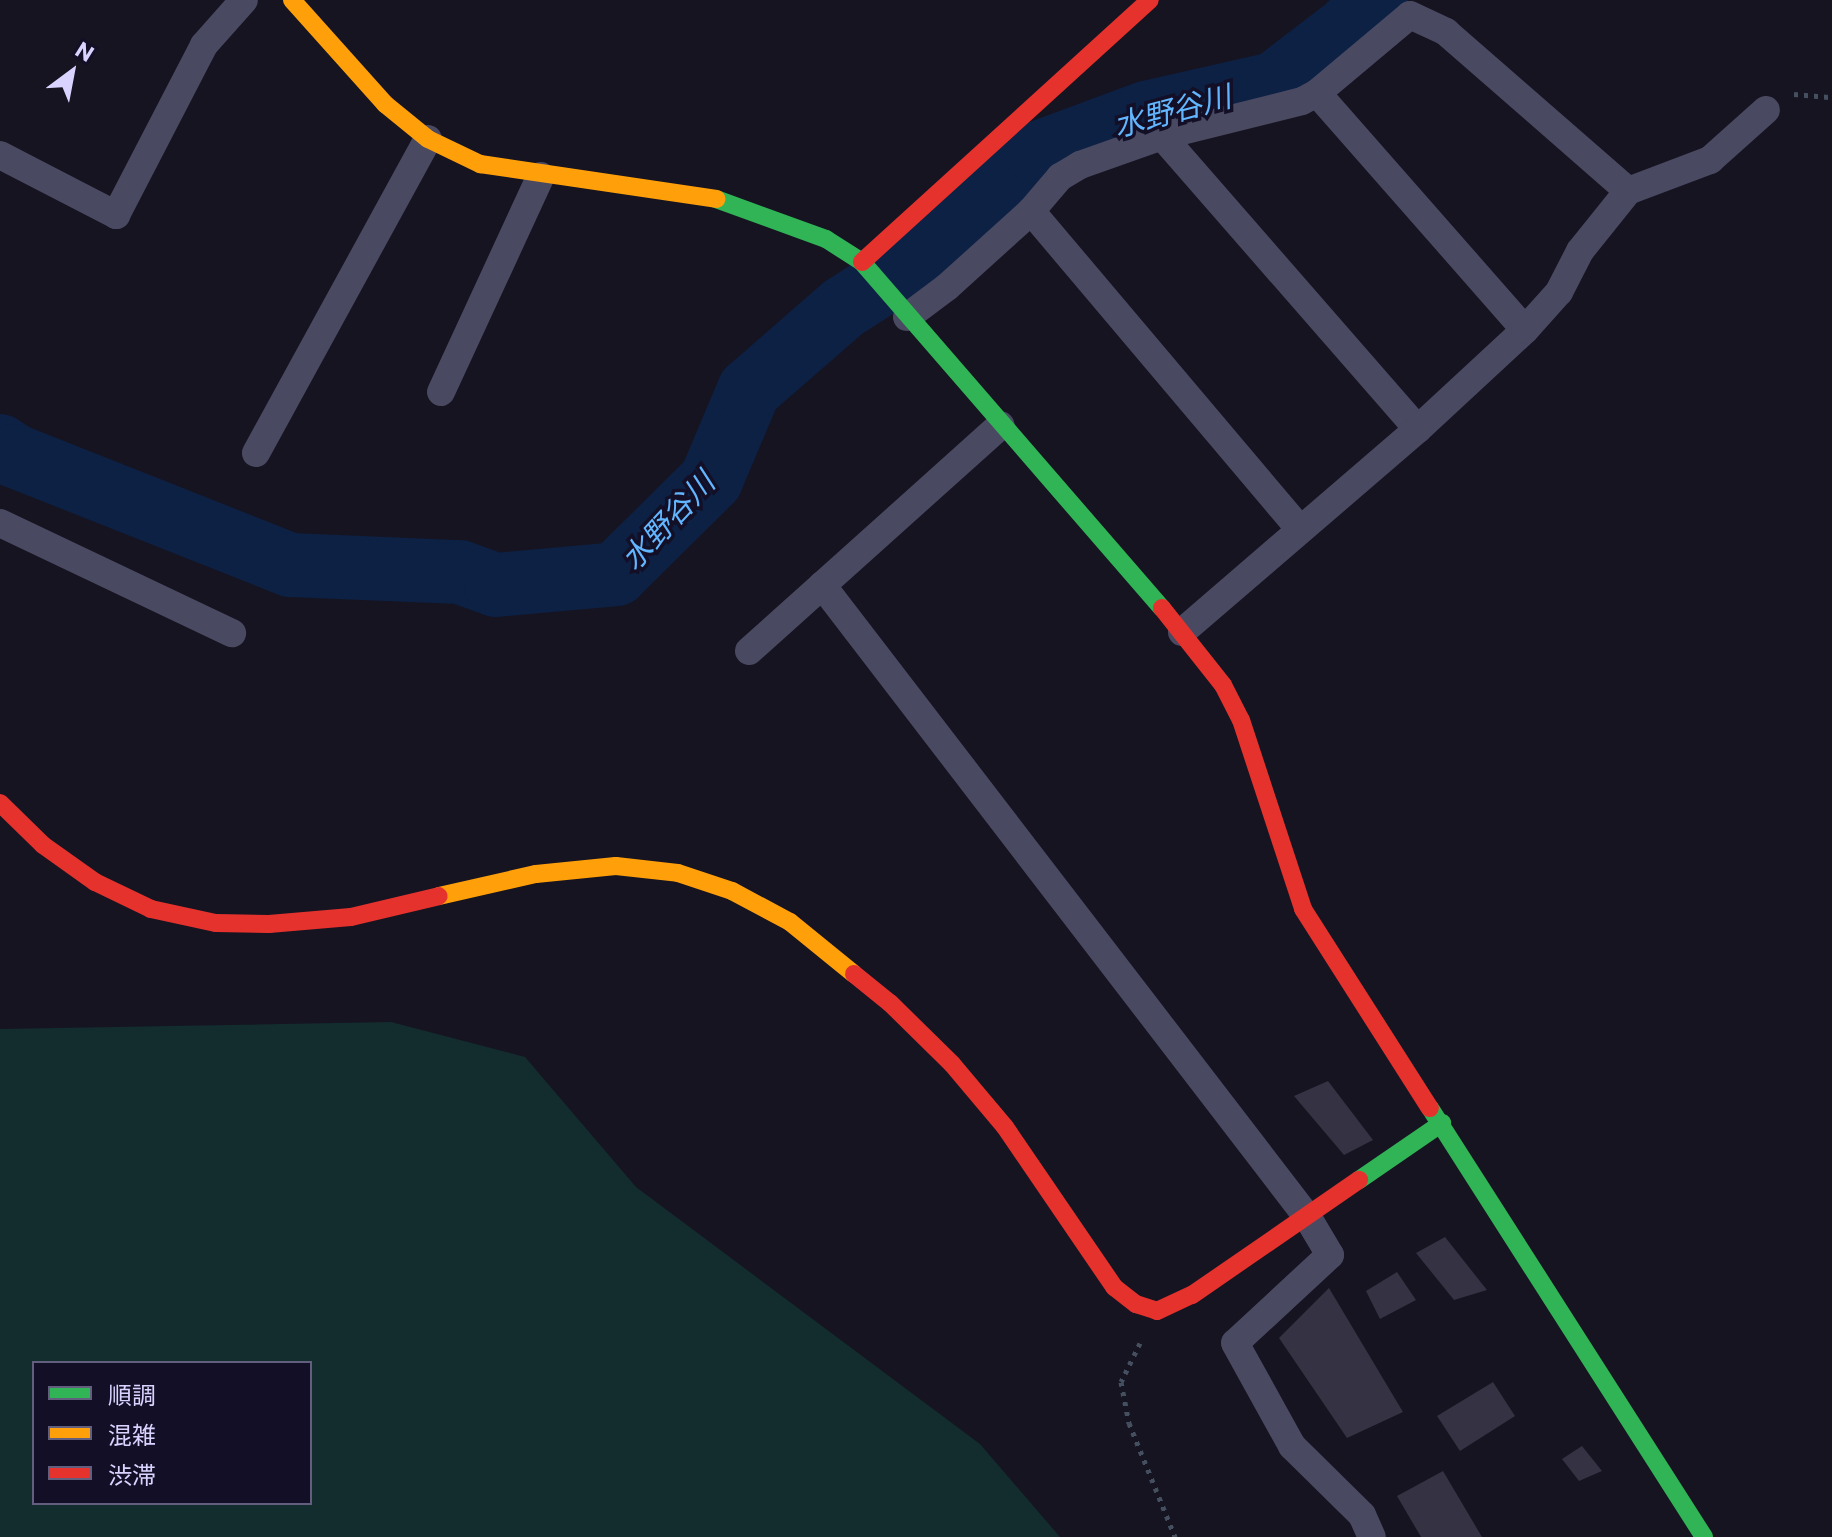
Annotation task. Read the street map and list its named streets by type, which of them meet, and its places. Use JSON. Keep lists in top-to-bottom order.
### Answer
{
  "water": ["水野谷川"],
  "legend": ["順調", "混雑", "渋滞"],
  "north": "top right"
}
